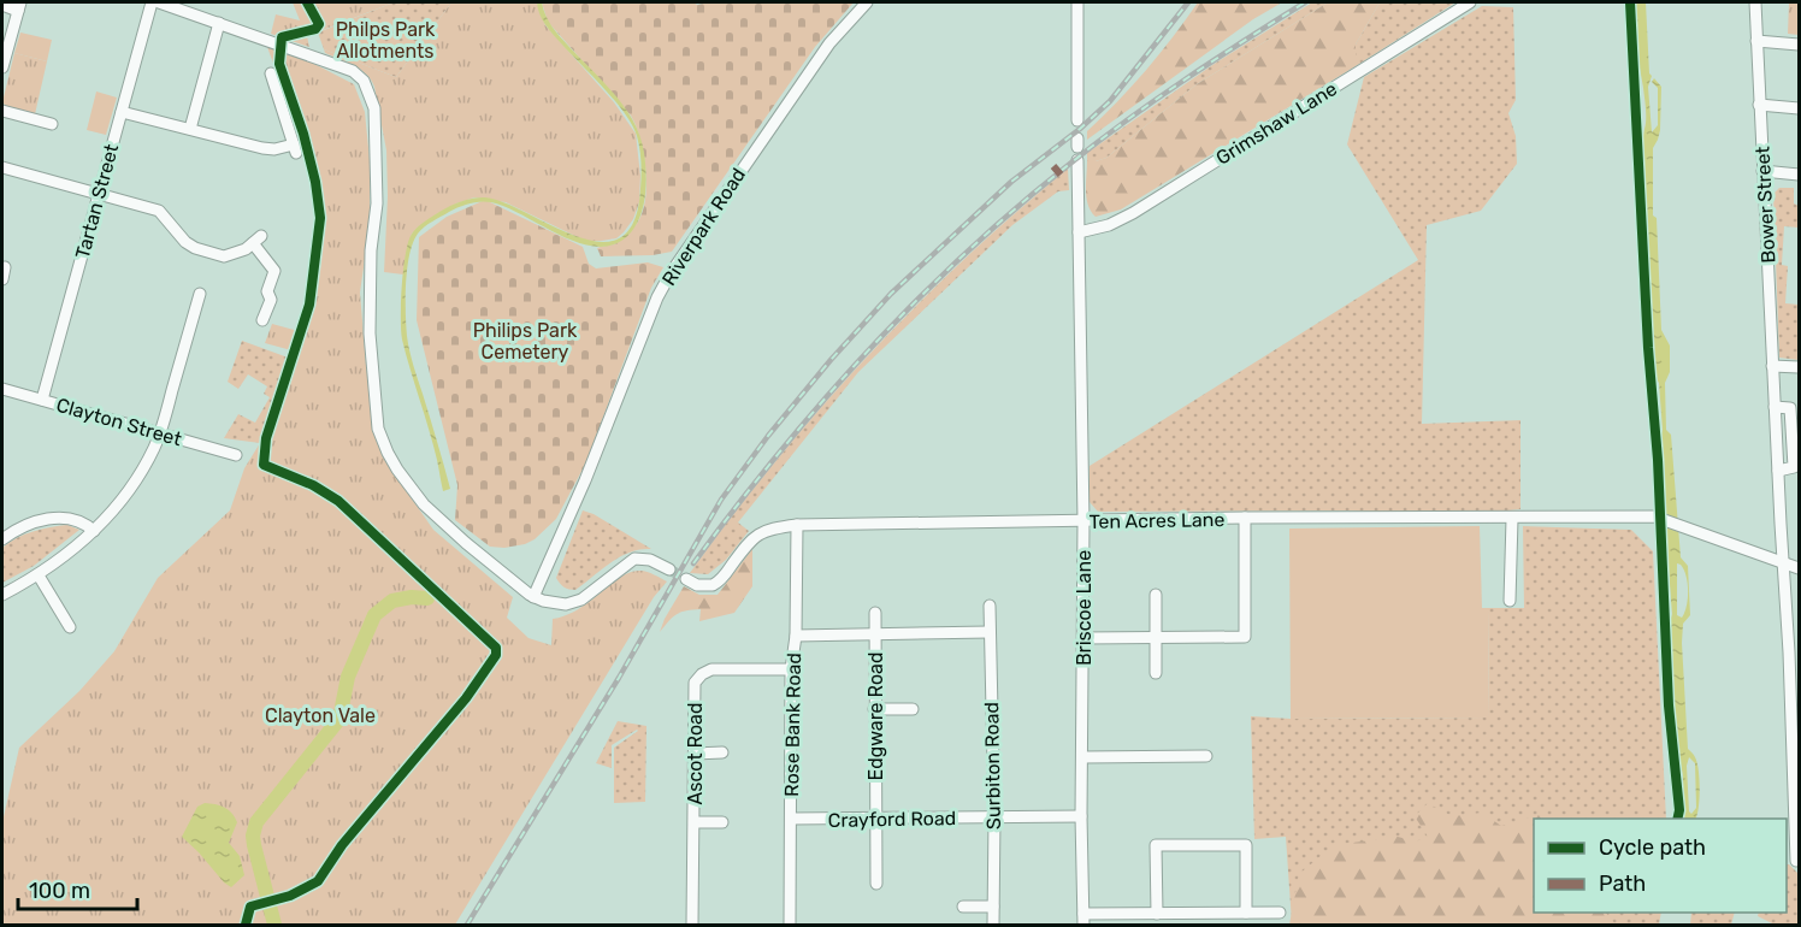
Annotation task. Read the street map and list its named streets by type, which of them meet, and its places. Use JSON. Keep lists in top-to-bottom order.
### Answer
{
  "streets": {
    "street": [
      "Grimshaw Lane",
      "Tartan Street",
      "Bower Street",
      "Riverpark Road",
      "Clayton Street",
      "Ten Acres Lane",
      "Briscoe Lane",
      "Edgware Road",
      "Rose Bank Road",
      "Ascot Road",
      "Surbiton Road",
      "Crayford Road"
    ]
  },
  "crossings": [
    ["Grimshaw Lane", "Briscoe Lane"],
    ["Tartan Street", "Clayton Street"],
    ["Bower Street", "Ten Acres Lane"],
    ["Ten Acres Lane", "Briscoe Lane"],
    ["Ten Acres Lane", "Rose Bank Road"],
    ["Briscoe Lane", "Crayford Road"],
    ["Edgware Road", "Crayford Road"],
    ["Rose Bank Road", "Ascot Road"],
    ["Rose Bank Road", "Crayford Road"],
    ["Surbiton Road", "Crayford Road"]
  ],
  "parks": ["Philps Park Allotments", "Philips Park Cemetery", "Clayton Vale"],
  "legend": ["Cycle path", "Path"],
  "scale_bar": "100 m"
}
